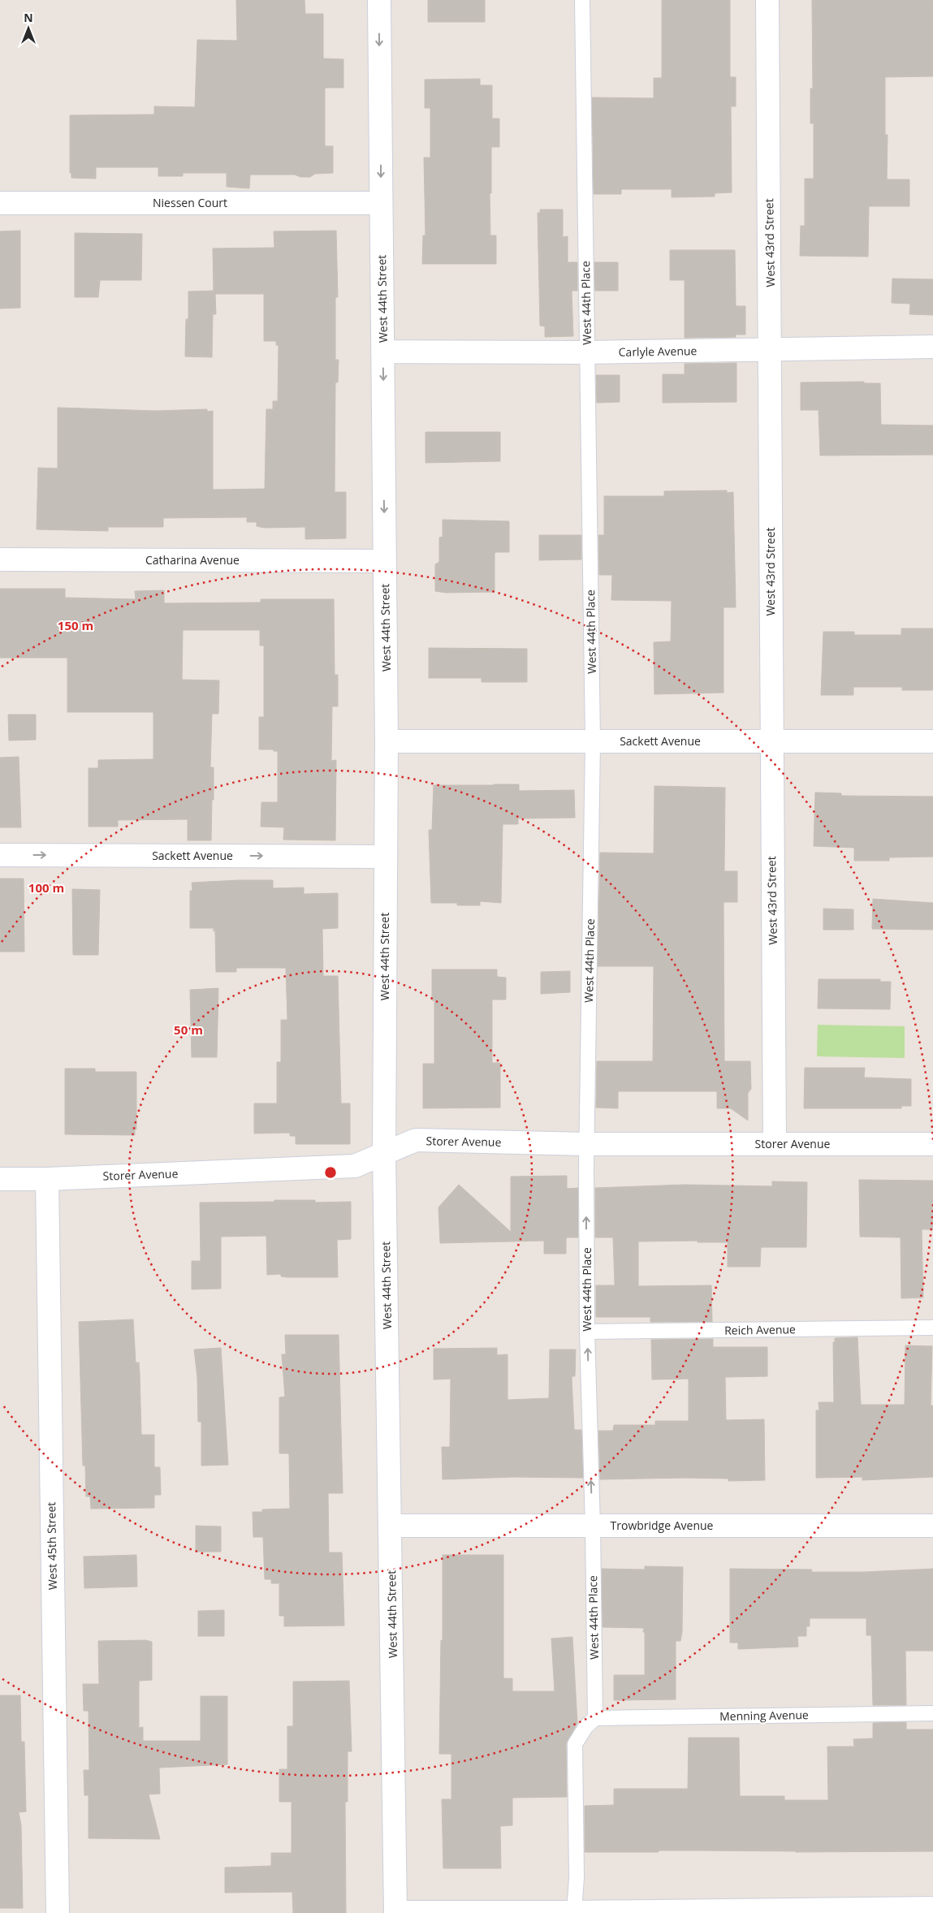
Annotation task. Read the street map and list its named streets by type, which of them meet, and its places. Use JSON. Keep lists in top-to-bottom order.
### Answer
{
  "streets": {
    "street": [
      "Niessen Court",
      "West 43rd Street",
      "West 44th Street",
      "Carlyle Avenue",
      "Catharina Avenue",
      "Sackett Avenue",
      "Storer Avenue",
      "Trowbridge Avenue",
      "West 45th Street"
    ],
    "lane": ["West 44th Place", "Reich Avenue", "Menning Avenue"]
  },
  "crossings": [
    ["Niessen Court", "West 44th Street"],
    ["West 43rd Street", "Carlyle Avenue"],
    ["West 43rd Street", "Sackett Avenue"],
    ["West 43rd Street", "Storer Avenue"],
    ["West 44th Street", "Carlyle Avenue"],
    ["West 44th Street", "Catharina Avenue"],
    ["West 44th Street", "Sackett Avenue"],
    ["West 44th Street", "Storer Avenue"],
    ["West 44th Street", "Trowbridge Avenue"],
    ["West 44th Place", "Carlyle Avenue"],
    ["West 44th Place", "Sackett Avenue"],
    ["West 44th Place", "Storer Avenue"],
    ["West 44th Place", "Reich Avenue"],
    ["West 44th Place", "Trowbridge Avenue"],
    ["West 44th Place", "Menning Avenue"],
    ["Storer Avenue", "West 45th Street"]
  ],
  "one_way": ["Sackett Avenue"],
  "north": "top",
  "rings": ["150 m", "100 m", "50 m"]
}
